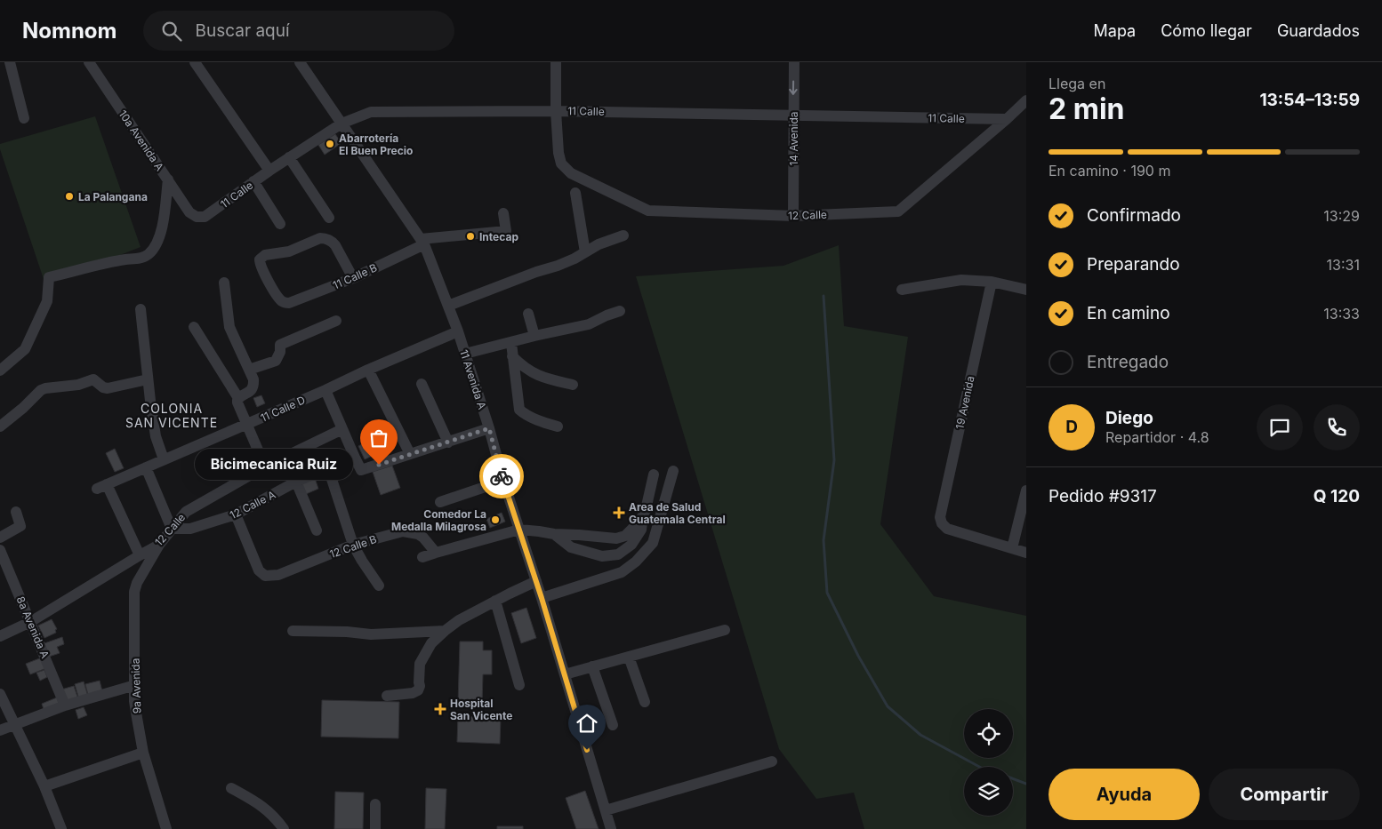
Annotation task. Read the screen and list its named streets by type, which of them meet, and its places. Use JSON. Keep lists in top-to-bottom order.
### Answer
{
  "streets": {
    "street": [
      "11 Calle",
      "14 Avenida",
      "10a Avenida A",
      "12 Calle",
      "11 Calle B",
      "11 Avenida A",
      "19 Avenida",
      "11 Calle D",
      "12 Calle A",
      "12 Calle B",
      "8a Avenida A",
      "9a Avenida"
    ]
  },
  "crossings": [
    ["11 Calle", "14 Avenida"],
    ["11 Calle", "10a Avenida A"],
    ["11 Calle", "12 Calle"],
    ["11 Calle", "11 Avenida A"],
    ["14 Avenida", "12 Calle"],
    ["12 Calle", "11 Calle D"],
    ["12 Calle", "12 Calle A"],
    ["12 Calle", "8a Avenida A"],
    ["12 Calle", "9a Avenida"],
    ["11 Calle B", "11 Avenida A"],
    ["11 Avenida A", "11 Calle D"],
    ["12 Calle A", "12 Calle B"]
  ],
  "districts": ["COLONIA SAN VICENTE"],
  "places": {
    "other": [
      "Abarrotería El Buen Precio",
      "La Palangana",
      "Intecap",
      "Bicimecanica Ruiz",
      "Comedor La Medalla Milagrosa"
    ],
    "health": ["Area de Salud Guatemala Central", "Hospital San Vicente"]
  },
  "page": {
    "header": "Nomnom",
    "search": "Buscar aquí",
    "nav": ["Mapa", "Cómo llegar", "Guardados"],
    "heading": ["2 min", "Llega en", "13:54–13:59"],
    "panel": [
      "Diego",
      "Repartidor · 4.8",
      "Pedido #9317",
      "Q 120"
    ],
    "bar": "En camino · 190 m",
    "list": [
      ["Confirmado", "13:29"],
      ["Preparando", "13:31"],
      ["En camino", "13:33"],
      "Entregado"
    ],
    "round": "D",
    "bubble": "Bicimecanica Ruiz",
    "buttons": ["Ayuda", "Compartir"]
  }
}
